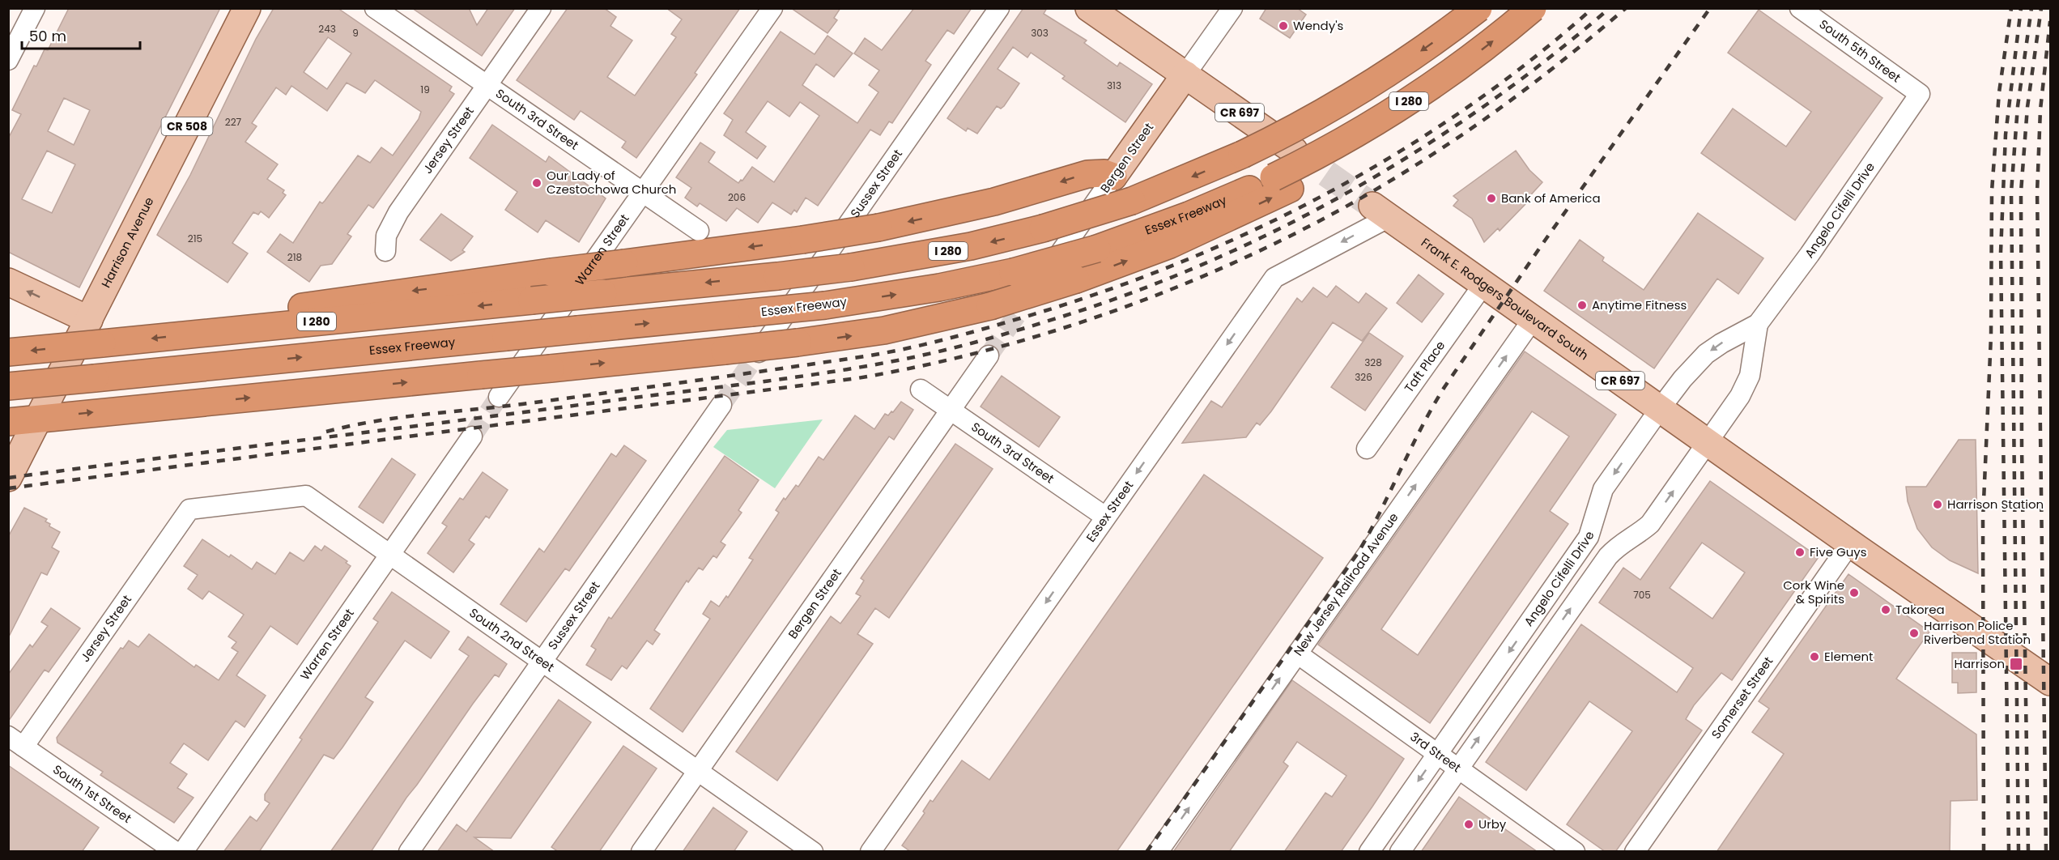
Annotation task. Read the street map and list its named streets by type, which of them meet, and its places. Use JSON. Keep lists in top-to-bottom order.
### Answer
{
  "streets": {
    "highway": ["I 280", "Essex Freeway"],
    "main road": [
      "CR 697",
      "CR 508",
      "Bergen Street",
      "Harrison Avenue",
      "Frank E. Rodgers Boulevard South"
    ],
    "street": [
      "South 5th Street",
      "South 3rd Street",
      "Jersey Street",
      "Sussex Street",
      "Angelo Cifelli Drive",
      "Warren Street",
      "Taft Place",
      "Essex Street",
      "New Jersey Railroad Avenue",
      "South 2nd Street",
      "Somerset Street",
      "3rd Street",
      "South 1st Street"
    ]
  },
  "crossings": [
    ["South 5th Street", "Angelo Cifelli Drive"],
    ["CR 697", "Bergen Street"],
    ["South 3rd Street", "Jersey Street"],
    ["South 3rd Street", "Bergen Street"],
    ["South 3rd Street", "Warren Street"],
    ["South 3rd Street", "Essex Street"],
    ["Jersey Street", "South 2nd Street"],
    ["Jersey Street", "South 1st Street"],
    ["Bergen Street", "South 2nd Street"],
    ["Sussex Street", "South 2nd Street"],
    ["Angelo Cifelli Drive", "Frank E. Rodgers Boulevard South"],
    ["Angelo Cifelli Drive", "3rd Street"],
    ["Warren Street", "South 2nd Street"],
    ["Frank E. Rodgers Boulevard South", "Taft Place"],
    ["Frank E. Rodgers Boulevard South", "Essex Street"],
    ["Frank E. Rodgers Boulevard South", "New Jersey Railroad Avenue"],
    ["Frank E. Rodgers Boulevard South", "Somerset Street"],
    ["New Jersey Railroad Avenue", "3rd Street"]
  ],
  "one_way": ["Essex Street", "New Jersey Railroad Avenue"],
  "places": {
    "other": [
      "Wendy's",
      "Our Lady of Czestochowa Church",
      "Bank of America",
      "Anytime Fitness",
      "Harrison Station",
      "Five Guys",
      "Cork Wine & Spirits",
      "Takorea",
      "Harrison Police Riverbend Station",
      "Element",
      "Urby"
    ],
    "transit": ["Harrison"]
  },
  "house_numbers": [
    "243",
    "9",
    "303",
    "313",
    "19",
    "227",
    "206",
    "215",
    "218",
    "328",
    "326",
    "705"
  ],
  "scale_bar": "50 m"
}
